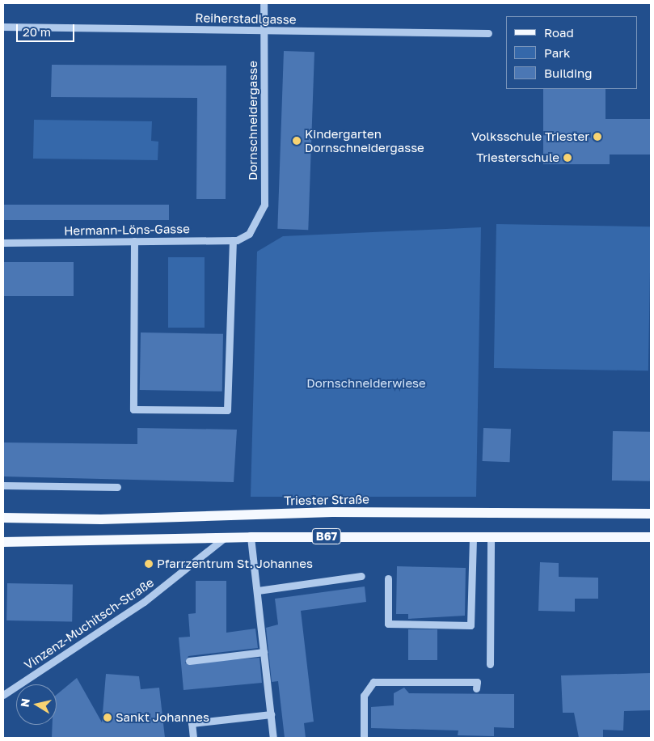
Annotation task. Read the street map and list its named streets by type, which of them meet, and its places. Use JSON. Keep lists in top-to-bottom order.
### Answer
{
  "streets": {
    "main road": ["Triester Straße", "B67"],
    "street": [
      "Reiherstadlgasse",
      "Dornschneidergasse",
      "Hermann-Löns-Gasse",
      "Vinzenz-Muchitsch-Straße"
    ]
  },
  "crossings": [
    ["Reiherstadlgasse", "Dornschneidergasse"],
    ["Dornschneidergasse", "Hermann-Löns-Gasse"],
    ["B67", "Vinzenz-Muchitsch-Straße"]
  ],
  "parks": ["Dornschneiderwiese"],
  "places": [
    "Volksschule Triester",
    "Kindergarten Dornschneidergasse",
    "Triesterschule",
    "Pfarrzentrum St. Johannes",
    "Sankt Johannes"
  ],
  "legend": ["Road", "Park", "Building"],
  "scale_bar": "20 m",
  "north": "left"
}
